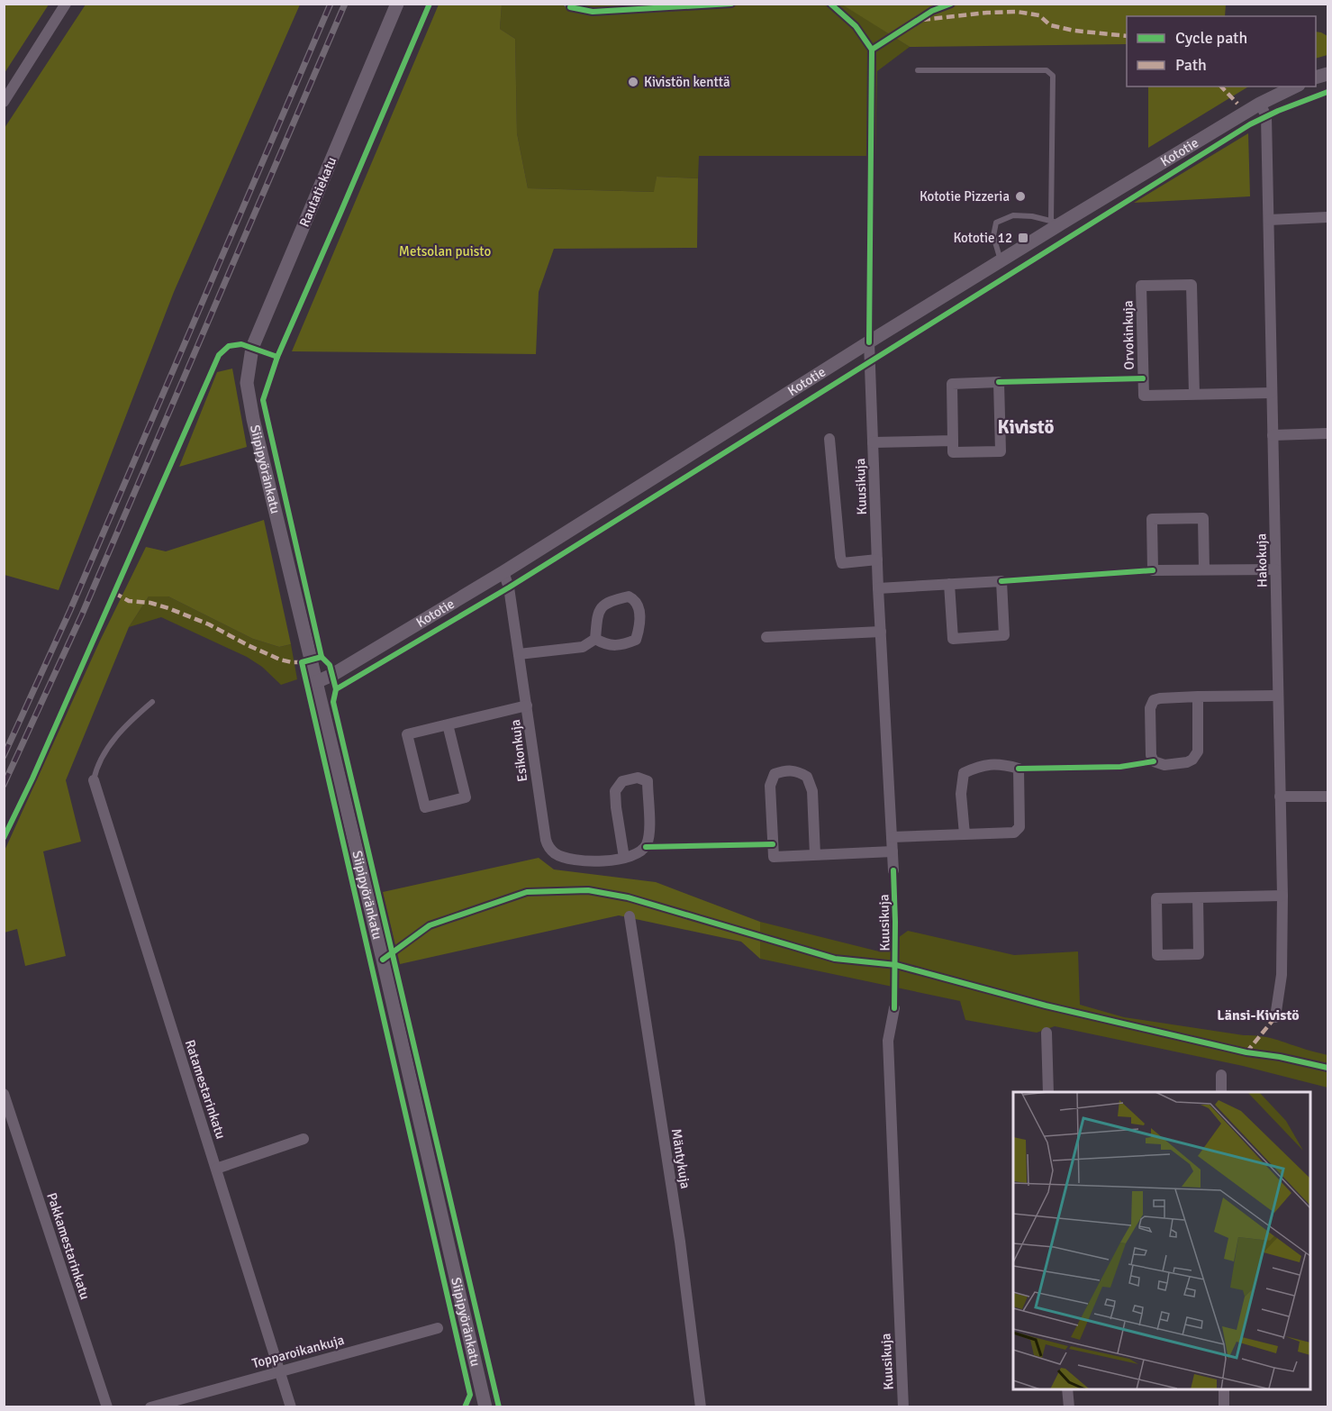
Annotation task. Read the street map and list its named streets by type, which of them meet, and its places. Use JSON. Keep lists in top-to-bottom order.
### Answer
{
  "streets": {
    "street": [
      "Kototie",
      "Rautatiekatu",
      "Orvokinkuja",
      "Siipipyöränkatu",
      "Kuusikuja",
      "Hakokuja",
      "Esikonkuja",
      "Ratamestarinkatu",
      "Mäntykuja",
      "Pakkamestarinkatu",
      "Topparoikankuja"
    ]
  },
  "crossings": [
    ["Kototie", "Siipipyöränkatu"],
    ["Kototie", "Kuusikuja"],
    ["Kototie", "Hakokuja"],
    ["Kototie", "Esikonkuja"],
    ["Rautatiekatu", "Siipipyöränkatu"],
    ["Orvokinkuja", "Hakokuja"],
    ["Ratamestarinkatu", "Topparoikankuja"]
  ],
  "districts": ["Kivistö", "Länsi-Kivistö"],
  "parks": ["Metsolan puisto"],
  "places": {
    "other": ["Kivistön kenttä", "Kototie Pizzeria"],
    "transit": ["Kototie 12"]
  },
  "legend": ["Cycle path", "Path"]
}
